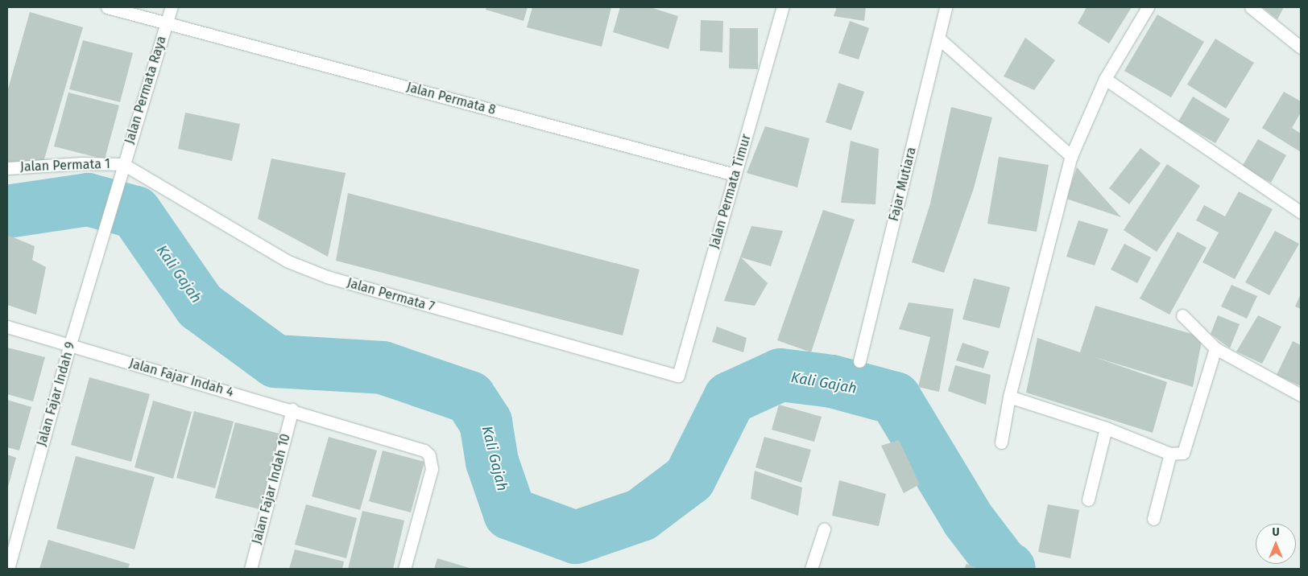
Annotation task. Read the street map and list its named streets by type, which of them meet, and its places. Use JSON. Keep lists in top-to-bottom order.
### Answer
{
  "streets": {
    "street": [
      "Jalan Permata Raya",
      "Jalan Permata 8",
      "Jalan Permata 1",
      "Fajar Mutiara",
      "Jalan Permata Timur",
      "Jalan Permata 7",
      "Jalan Fajar Indah 4",
      "Jalan Fajar Indah 9",
      "Jalan Fajar Indah 10"
    ]
  },
  "crossings": [
    ["Jalan Permata Raya", "Jalan Permata 8"],
    ["Jalan Permata Raya", "Jalan Permata 1"],
    ["Jalan Permata Raya", "Jalan Permata 7"],
    ["Jalan Permata Raya", "Jalan Fajar Indah 9"],
    ["Jalan Permata 8", "Jalan Permata Timur"],
    ["Jalan Permata 1", "Jalan Permata 7"],
    ["Jalan Permata Timur", "Jalan Permata 7"],
    ["Jalan Fajar Indah 4", "Jalan Fajar Indah 9"],
    ["Jalan Fajar Indah 4", "Jalan Fajar Indah 10"]
  ],
  "water": ["Kali Gajah"],
  "north": "top"
}
